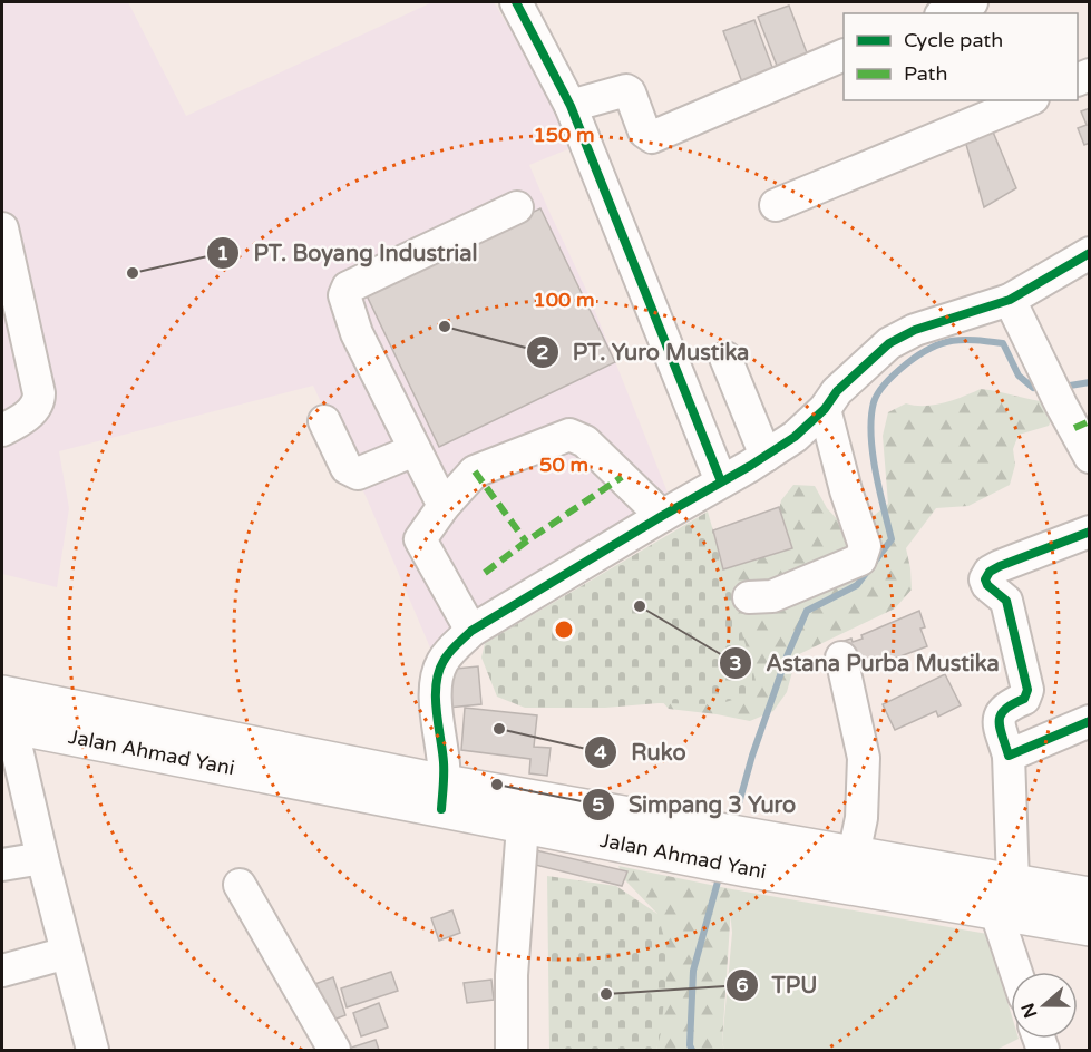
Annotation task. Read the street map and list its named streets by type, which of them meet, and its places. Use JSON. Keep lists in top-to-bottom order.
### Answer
{
  "streets": {
    "main road": ["Jalan Ahmad Yani"]
  },
  "places": [
    "PT. Boyang Industrial",
    "PT. Yuro Mustika",
    "Astana Purba Mustika",
    "Ruko",
    "Simpang 3 Yuro",
    "TPU"
  ],
  "legend": ["Cycle path", "Path"],
  "north": "left",
  "rings": ["150 m", "100 m", "50 m"]
}
